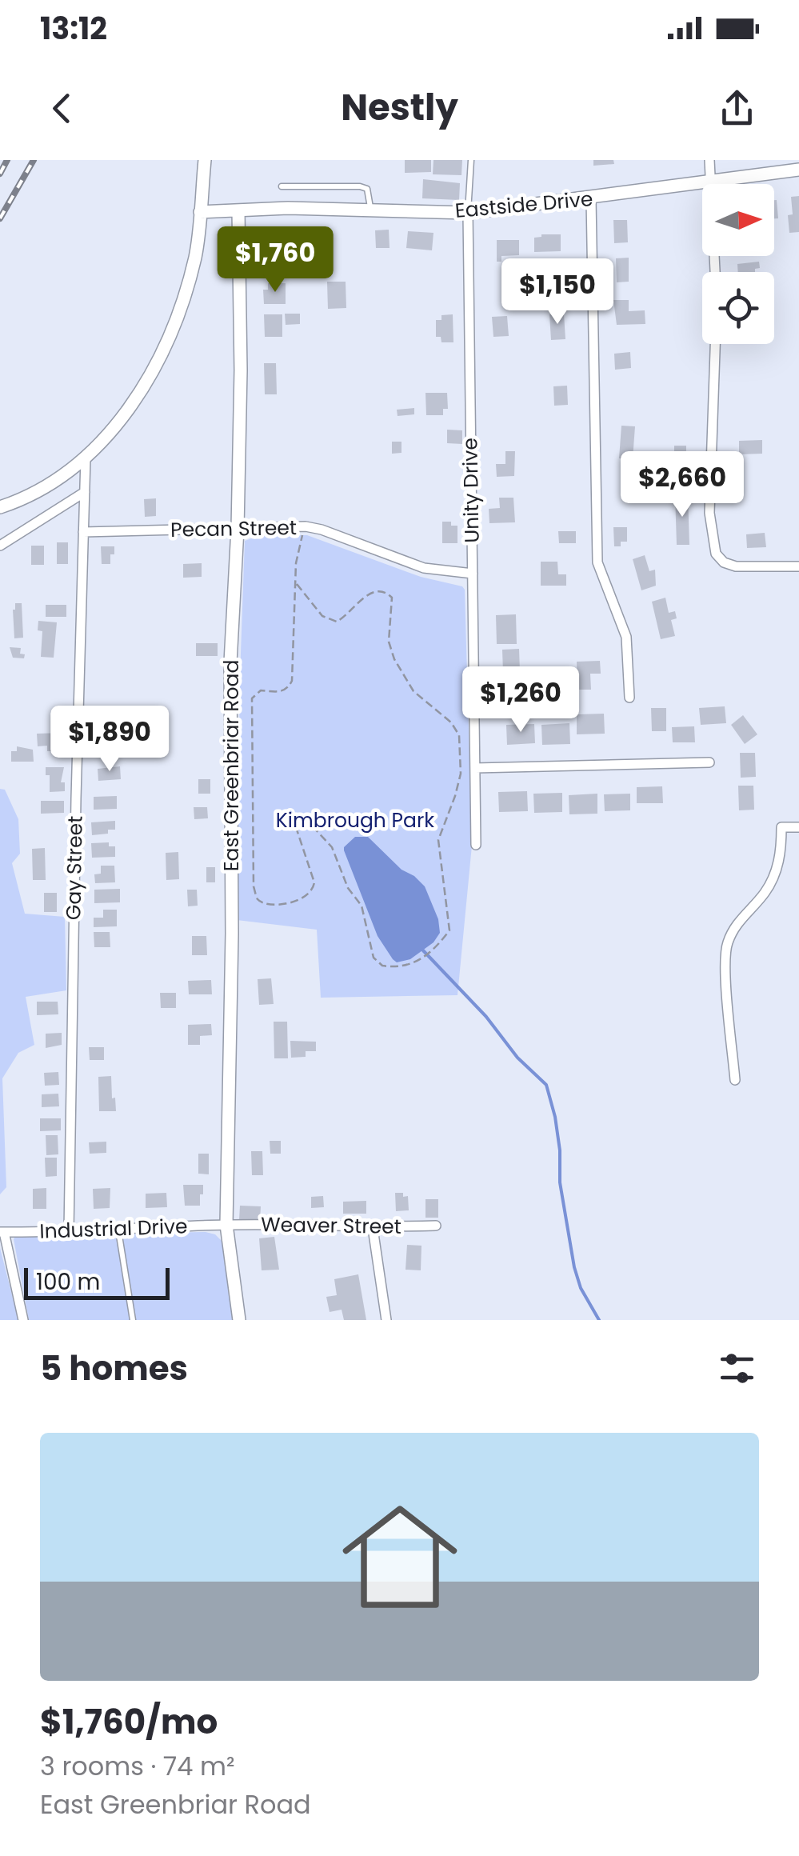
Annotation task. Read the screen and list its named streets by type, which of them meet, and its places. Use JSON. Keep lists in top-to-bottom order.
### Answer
{
  "streets": {
    "street": [
      "Eastside Drive",
      "Unity Drive",
      "Pecan Street",
      "East Greenbriar Road",
      "Gay Street",
      "Weaver Street",
      "Industrial Drive"
    ]
  },
  "crossings": [
    ["Eastside Drive", "Unity Drive"],
    ["Eastside Drive", "East Greenbriar Road"],
    ["Unity Drive", "Pecan Street"],
    ["Pecan Street", "East Greenbriar Road"],
    ["Pecan Street", "Gay Street"],
    ["East Greenbriar Road", "Weaver Street"],
    ["East Greenbriar Road", "Industrial Drive"],
    ["Gay Street", "Industrial Drive"],
    ["Weaver Street", "Industrial Drive"]
  ],
  "parks": ["Kimbrough Park"],
  "scale_bar": "100 m",
  "north": "right",
  "page": {
    "status": "13:12",
    "header": "Nestly",
    "price": [
      "$1,760",
      "$1,150",
      "$2,660",
      "$1,260",
      "$1,890"
    ],
    "scale": "100 m",
    "heading": "5 homes",
    "list": [
      {
        "name": "$1,760/mo",
        "note": "3 rooms · 74 m² · East Greenbriar Road"
      }
    ]
  }
}
